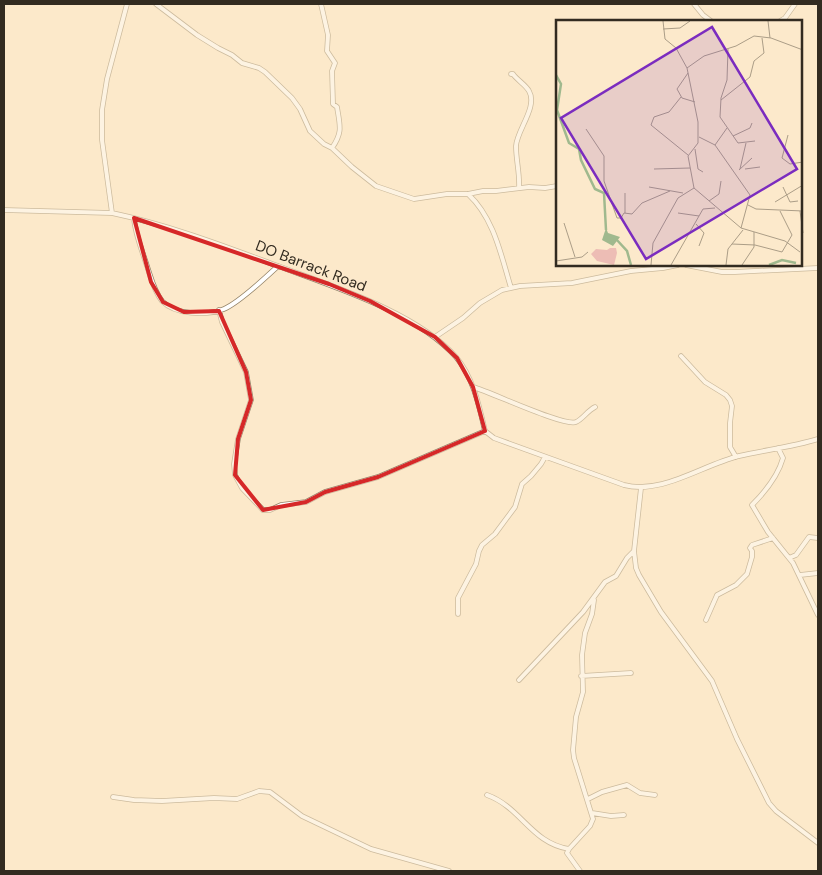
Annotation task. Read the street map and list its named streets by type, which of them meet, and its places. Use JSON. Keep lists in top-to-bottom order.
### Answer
{
  "streets": {
    "street": ["DO Barrack Road"]
  }
}
